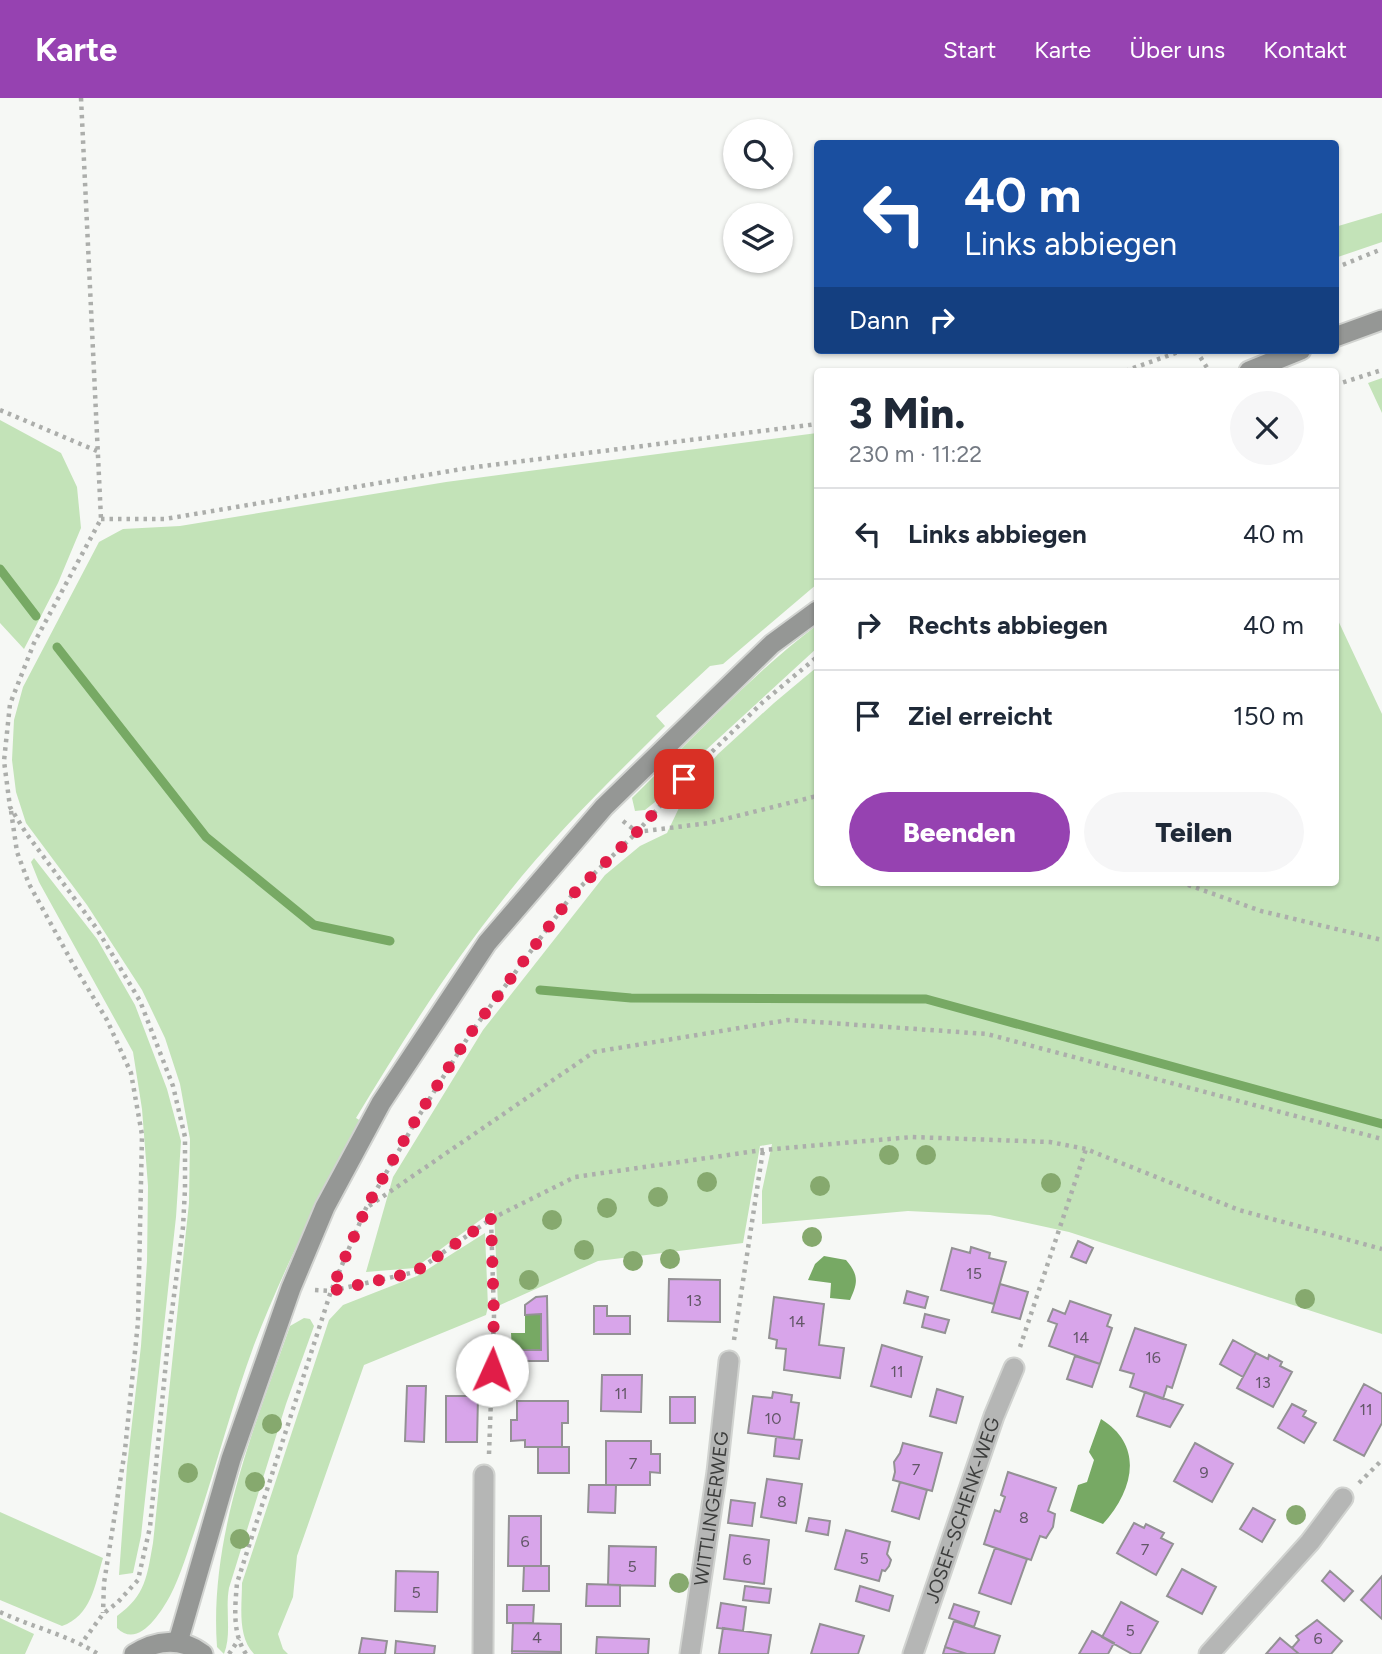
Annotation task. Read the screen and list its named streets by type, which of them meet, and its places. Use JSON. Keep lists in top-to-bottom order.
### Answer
{
  "streets": {
    "street": ["WITTLINGERWEG", "JOSEF-SCHENK-WEG"]
  },
  "house_numbers": [
    "15",
    "13",
    "14",
    "14",
    "16",
    "11",
    "13",
    "11",
    "11",
    "10",
    "7",
    "7",
    "9",
    "8",
    "8",
    "6",
    "7",
    "5",
    "6",
    "5",
    "5",
    "5",
    "4",
    "6"
  ],
  "page": {
    "header": "Karte",
    "nav": [
      "Start",
      "Karte",
      "Über uns",
      "Kontakt"
    ],
    "turn": ["40 m", "Links abbiegen"],
    "then": "Dann",
    "heading": ["3 Min.", "230 m · 11:22"],
    "list": [
      {
        "name": "Links abbiegen",
        "value": "40 m"
      },
      {
        "name": "Rechts abbiegen",
        "value": "40 m"
      },
      {
        "name": "Ziel erreicht",
        "value": "150 m"
      }
    ],
    "buttons": ["Beenden", "Teilen"]
  }
}
